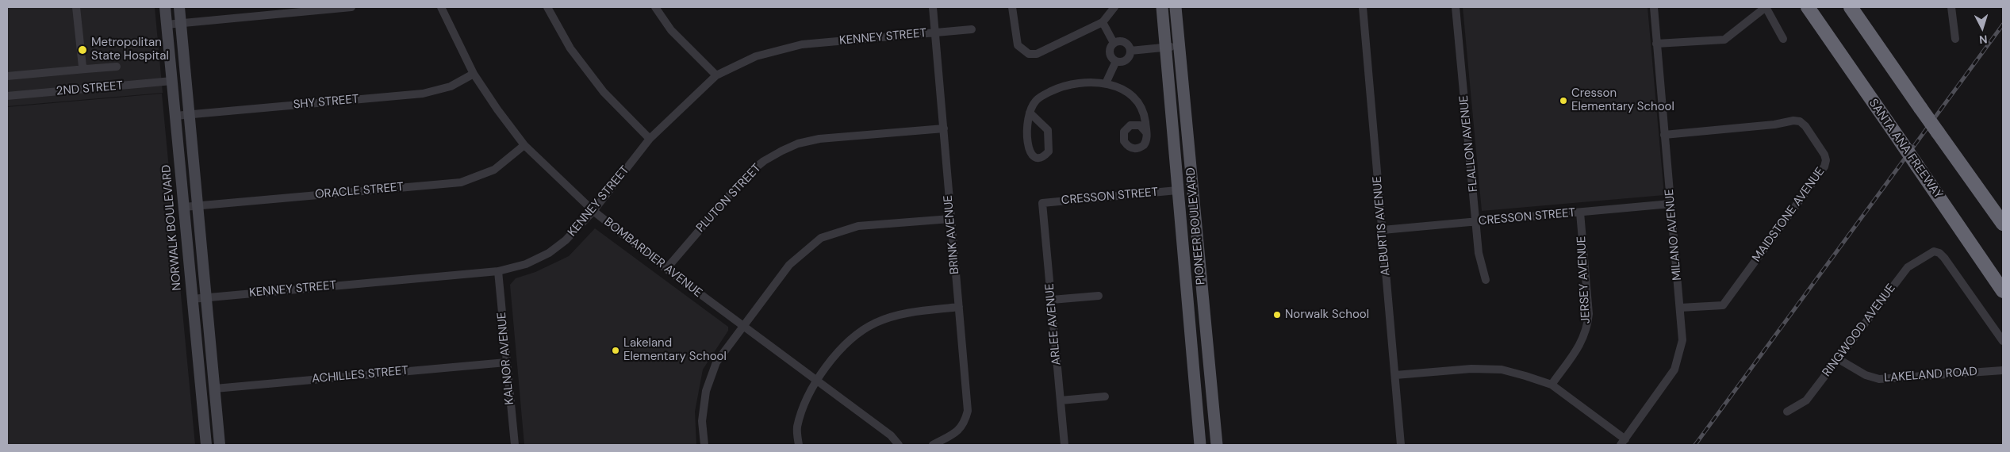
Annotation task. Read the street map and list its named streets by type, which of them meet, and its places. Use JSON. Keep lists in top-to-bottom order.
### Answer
{
  "streets": {
    "highway": ["SANTA ANA FREEWAY"],
    "main road": ["PIONEER BOULEVARD", "NORWALK BOULEVARD"],
    "street": [
      "KENNEY STREET",
      "2ND STREET",
      "SHY STREET",
      "FLALLON AVENUE",
      "ORACLE STREET",
      "CRESSON STREET",
      "PLUTON STREET",
      "MAIDSTONE AVENUE",
      "ALBURTIS AVENUE",
      "BRINK AVENUE",
      "MILANO AVENUE",
      "BOMBARDIER AVENUE",
      "JERSEY AVENUE",
      "ARLEE AVENUE",
      "RINGWOOD AVENUE",
      "KALNOR AVENUE",
      "ACHILLES STREET",
      "LAKELAND ROAD"
    ]
  },
  "crossings": [
    ["KENNEY STREET", "NORWALK BOULEVARD"],
    ["KENNEY STREET", "BRINK AVENUE"],
    ["KENNEY STREET", "BOMBARDIER AVENUE"],
    ["KENNEY STREET", "KALNOR AVENUE"],
    ["2ND STREET", "NORWALK BOULEVARD"],
    ["SHY STREET", "NORWALK BOULEVARD"],
    ["SHY STREET", "BOMBARDIER AVENUE"],
    ["FLALLON AVENUE", "CRESSON STREET"],
    ["ORACLE STREET", "NORWALK BOULEVARD"],
    ["ORACLE STREET", "BOMBARDIER AVENUE"],
    ["CRESSON STREET", "PIONEER BOULEVARD"],
    ["CRESSON STREET", "ALBURTIS AVENUE"],
    ["CRESSON STREET", "MILANO AVENUE"],
    ["CRESSON STREET", "JERSEY AVENUE"],
    ["CRESSON STREET", "ARLEE AVENUE"],
    ["PLUTON STREET", "BRINK AVENUE"],
    ["PLUTON STREET", "BOMBARDIER AVENUE"],
    ["MAIDSTONE AVENUE", "MILANO AVENUE"],
    ["RINGWOOD AVENUE", "LAKELAND ROAD"],
    ["KALNOR AVENUE", "ACHILLES STREET"]
  ],
  "places": [
    "Metropolitan State Hospital",
    "Cresson Elementary School",
    "Norwalk School",
    "Lakeland Elementary School"
  ],
  "north": "bottom"
}
